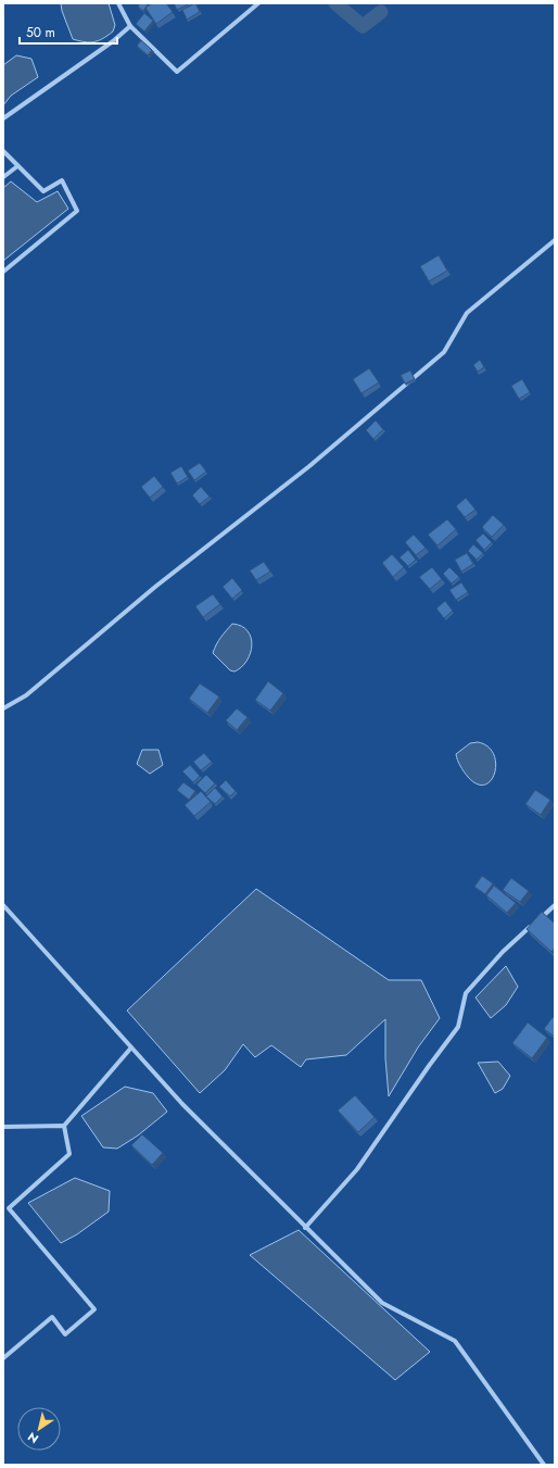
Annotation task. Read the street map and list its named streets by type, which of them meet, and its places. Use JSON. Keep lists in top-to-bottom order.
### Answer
{
  "scale_bar": "50 m",
  "north": "bottom left"
}
